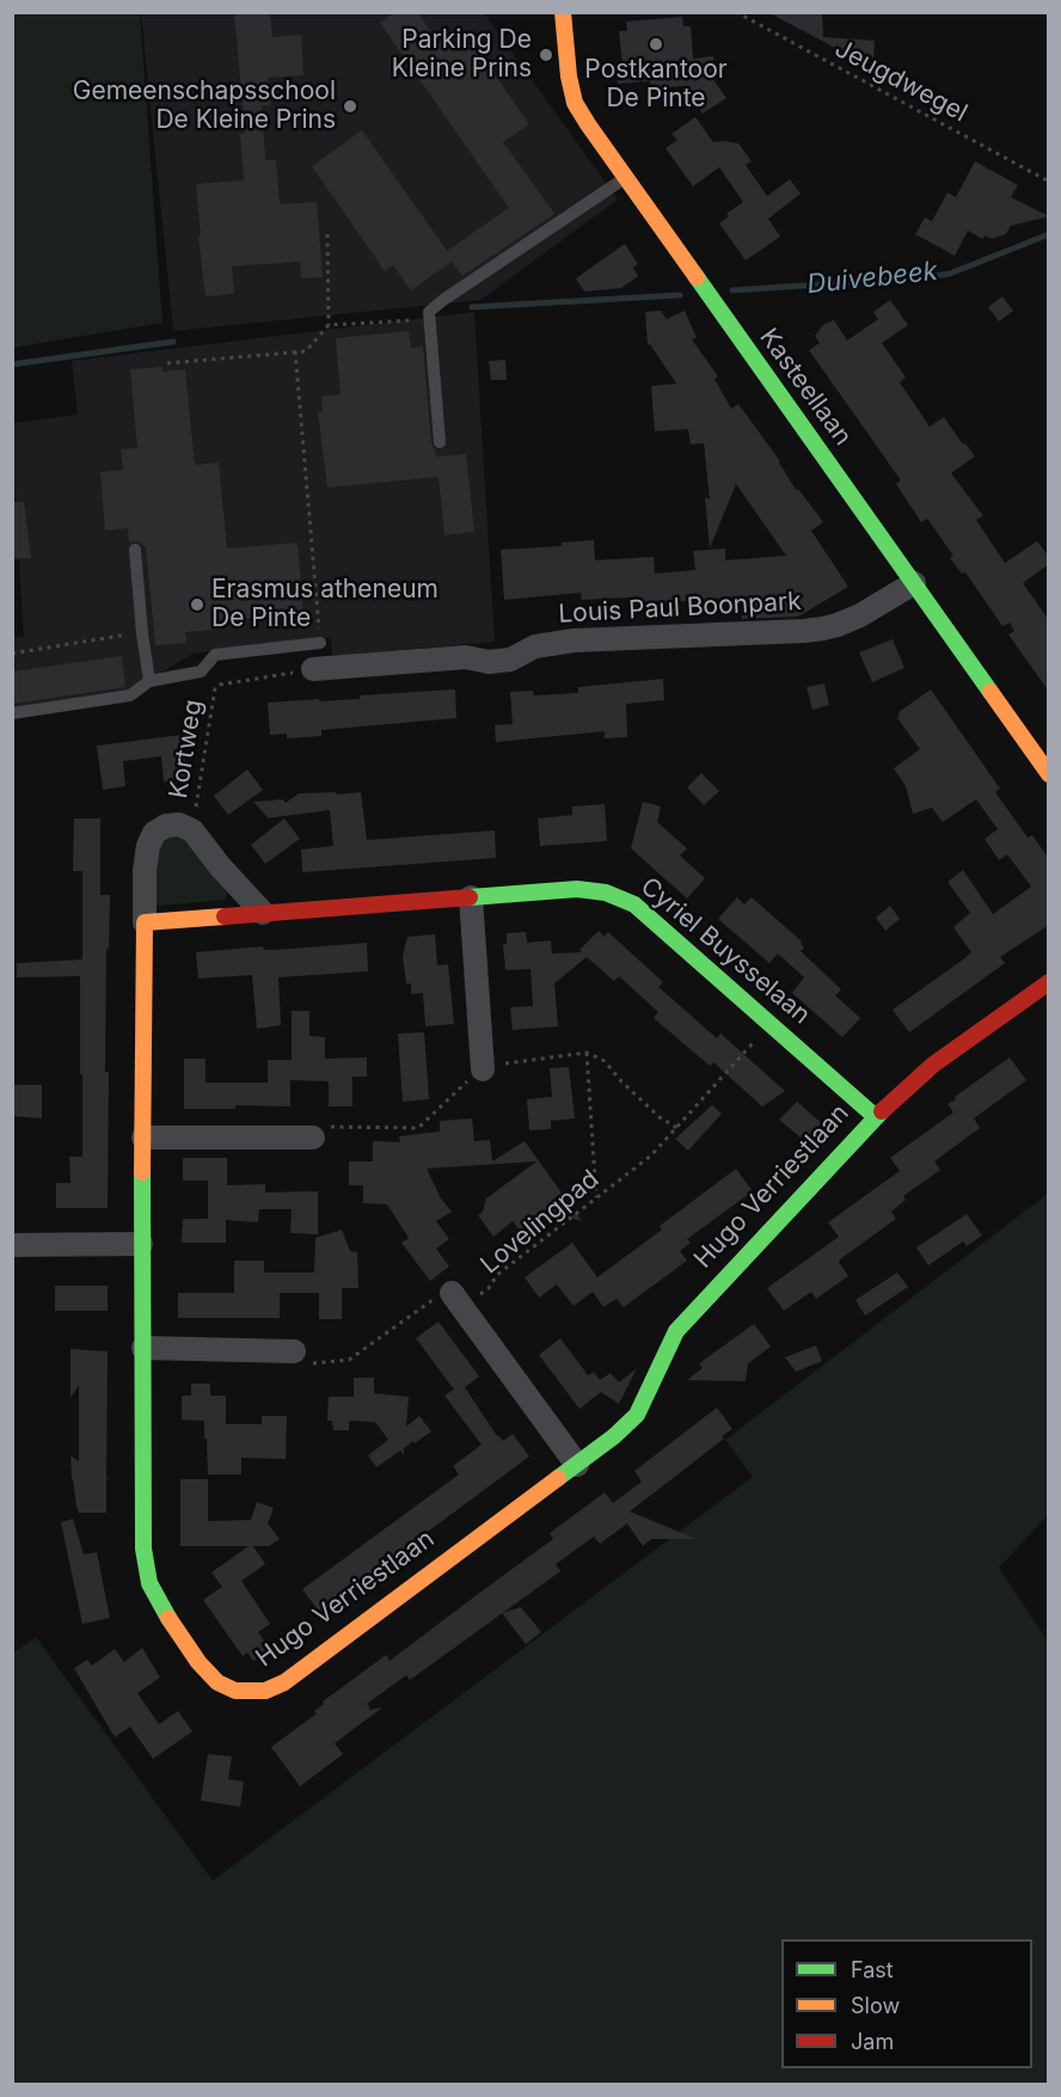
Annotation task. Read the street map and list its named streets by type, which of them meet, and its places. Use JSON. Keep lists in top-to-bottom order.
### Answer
{
  "streets": {
    "street": [
      "Kasteellaan",
      "Louis Paul Boonpark",
      "Cyriel Buysselaan",
      "Hugo Verriestlaan"
    ],
    "path": ["Jeugdwegel", "Kortweg", "Lovelingpad"]
  },
  "crossings": [
    ["Kasteellaan", "Louis Paul Boonpark"],
    ["Louis Paul Boonpark", "Kortweg"],
    ["Cyriel Buysselaan", "Hugo Verriestlaan"],
    ["Cyriel Buysselaan", "Lovelingpad"]
  ],
  "water": ["Duivebeek"],
  "places": [
    "Postkantoor De Pinte",
    "Parking De Kleine Prins",
    "Gemeenschapsschool De Kleine Prins",
    "Erasmus atheneum De Pinte"
  ],
  "legend": ["Fast", "Slow", "Jam"]
}
